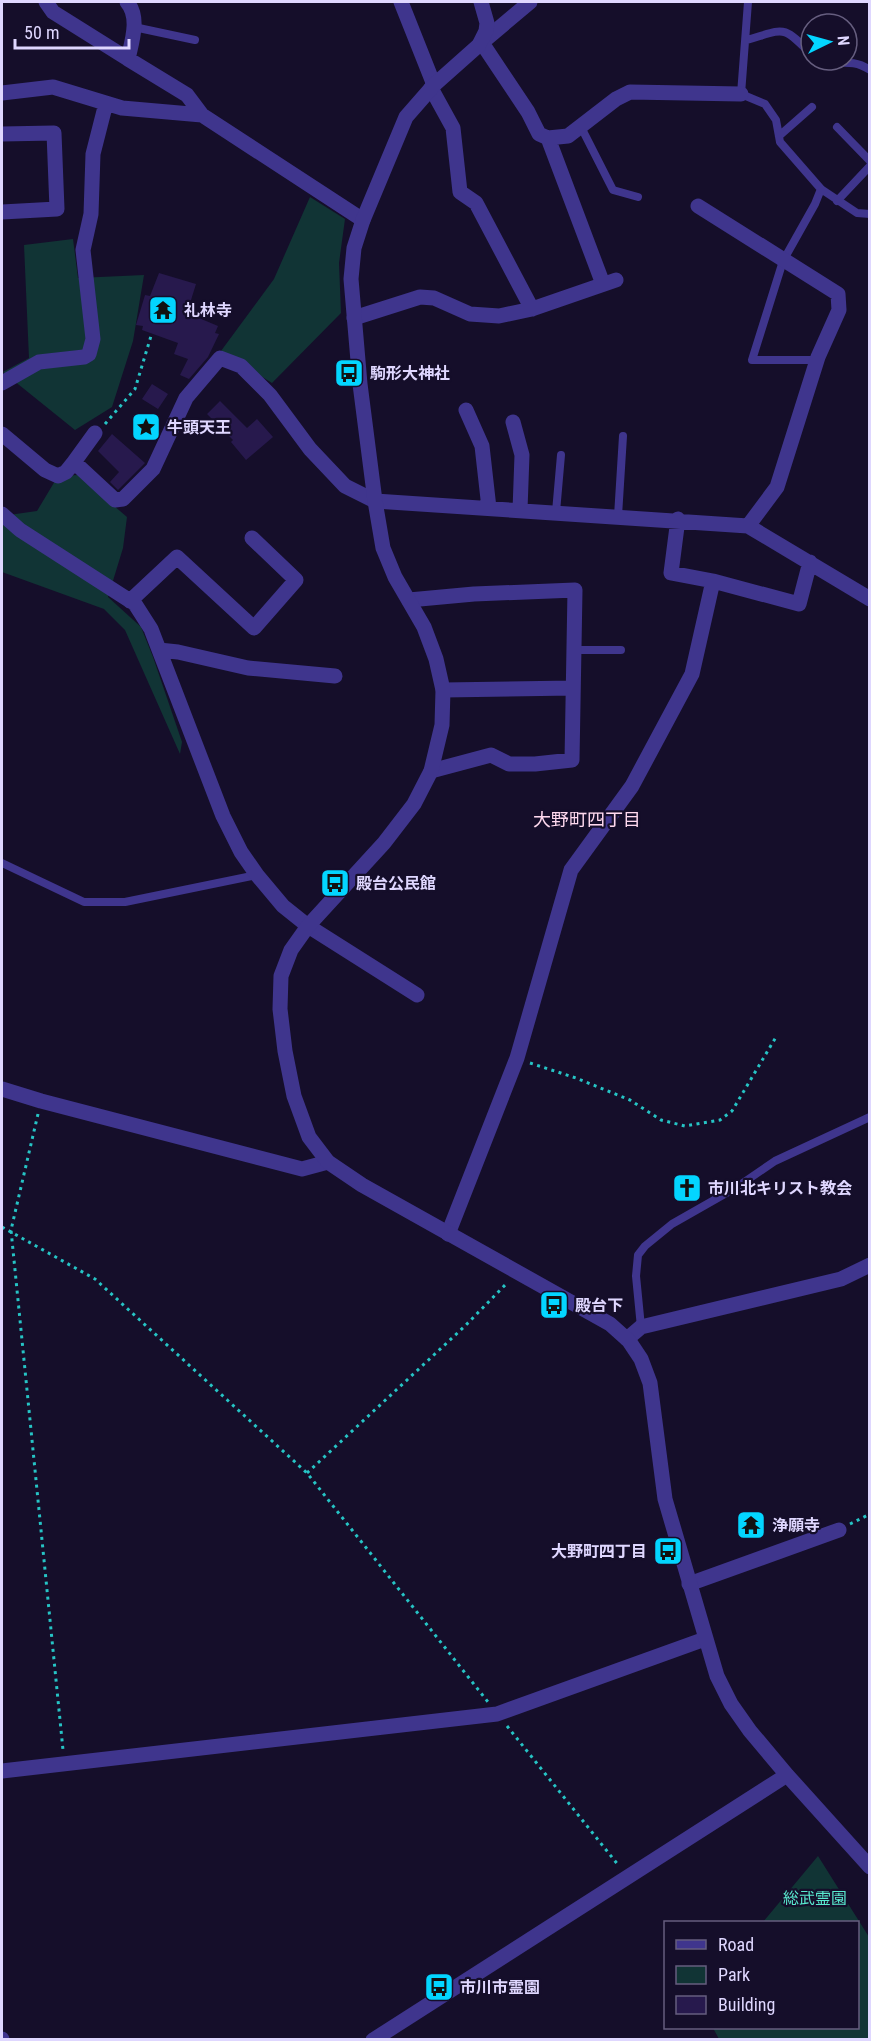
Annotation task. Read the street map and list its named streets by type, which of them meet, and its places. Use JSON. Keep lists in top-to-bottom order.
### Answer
{
  "districts": ["大野町四丁目"],
  "parks": ["総武霊園"],
  "places": {
    "temple": ["礼林寺", "浄願寺"],
    "bus stop": [
      "駒形大神社",
      "殿台公民館",
      "殿台下",
      "大野町四丁目",
      "市川市霊園"
    ],
    "place": ["牛頭天王"],
    "church": ["市川北キリスト教会"]
  },
  "legend": ["Road", "Park", "Building"],
  "scale_bar": "50 m",
  "north": "right"
}
